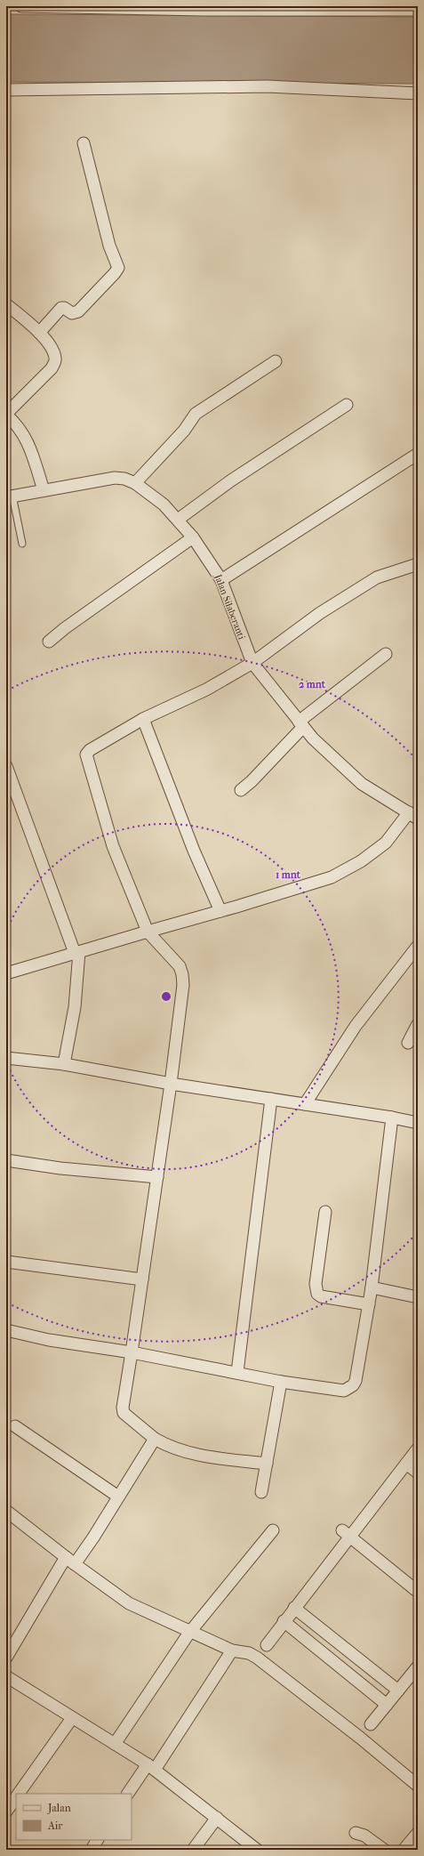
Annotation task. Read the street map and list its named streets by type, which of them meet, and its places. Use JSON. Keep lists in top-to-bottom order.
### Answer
{
  "streets": {
    "street": ["Jalan Silaberanti"]
  },
  "legend": ["Jalan", "Air"],
  "rings": ["2 mnt", "1 mnt"]
}
